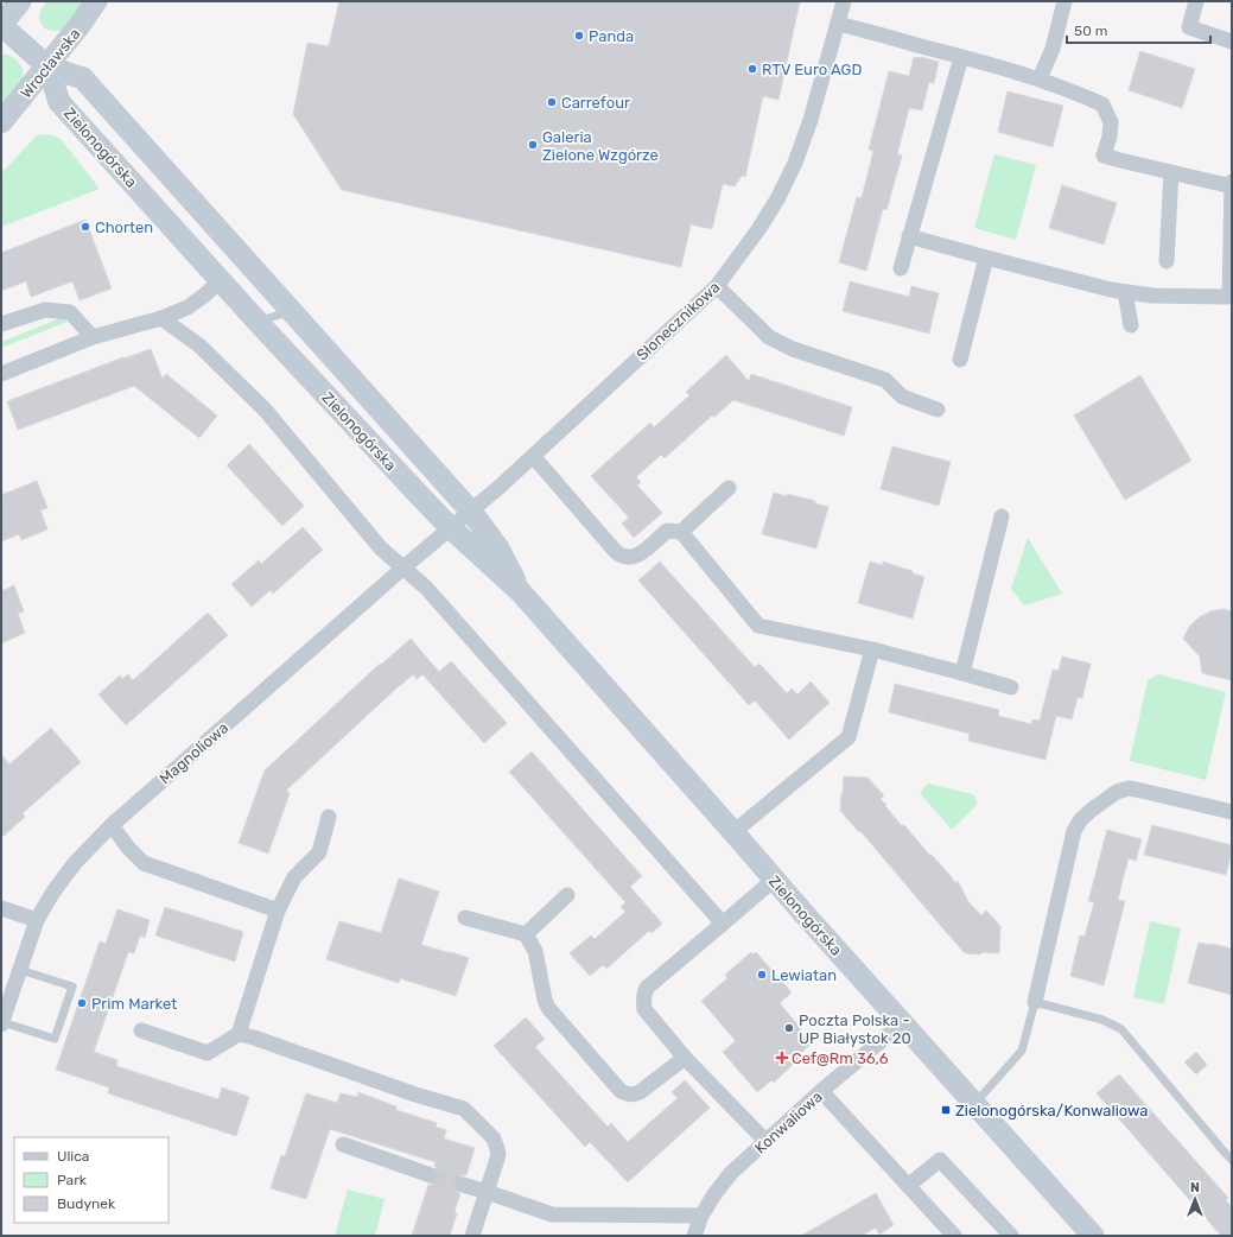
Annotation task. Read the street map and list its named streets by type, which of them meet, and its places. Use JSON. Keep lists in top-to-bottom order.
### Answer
{
  "streets": {
    "street": [
      "Wrocławska",
      "Zielonogórska",
      "Słonecznikowa",
      "Magnoliowa",
      "Konwaliowa"
    ]
  },
  "crossings": [
    ["Wrocławska", "Zielonogórska"],
    ["Zielonogórska", "Słonecznikowa"],
    ["Zielonogórska", "Magnoliowa"],
    ["Zielonogórska", "Konwaliowa"],
    ["Słonecznikowa", "Magnoliowa"]
  ],
  "places": {
    "other": [
      "Panda",
      "RTV Euro AGD",
      "Carrefour",
      "Galeria Zielone Wzgórze",
      "Chorten",
      "Lewiatan",
      "Prim Market",
      "Poczta Polska - UP Białystok 20"
    ],
    "health": ["Cef@Rm 36,6"],
    "transit": ["Zielonogórska/Konwaliowa"]
  },
  "legend": ["Ulica", "Park", "Budynek"],
  "scale_bar": "50 m",
  "north": "top"
}
